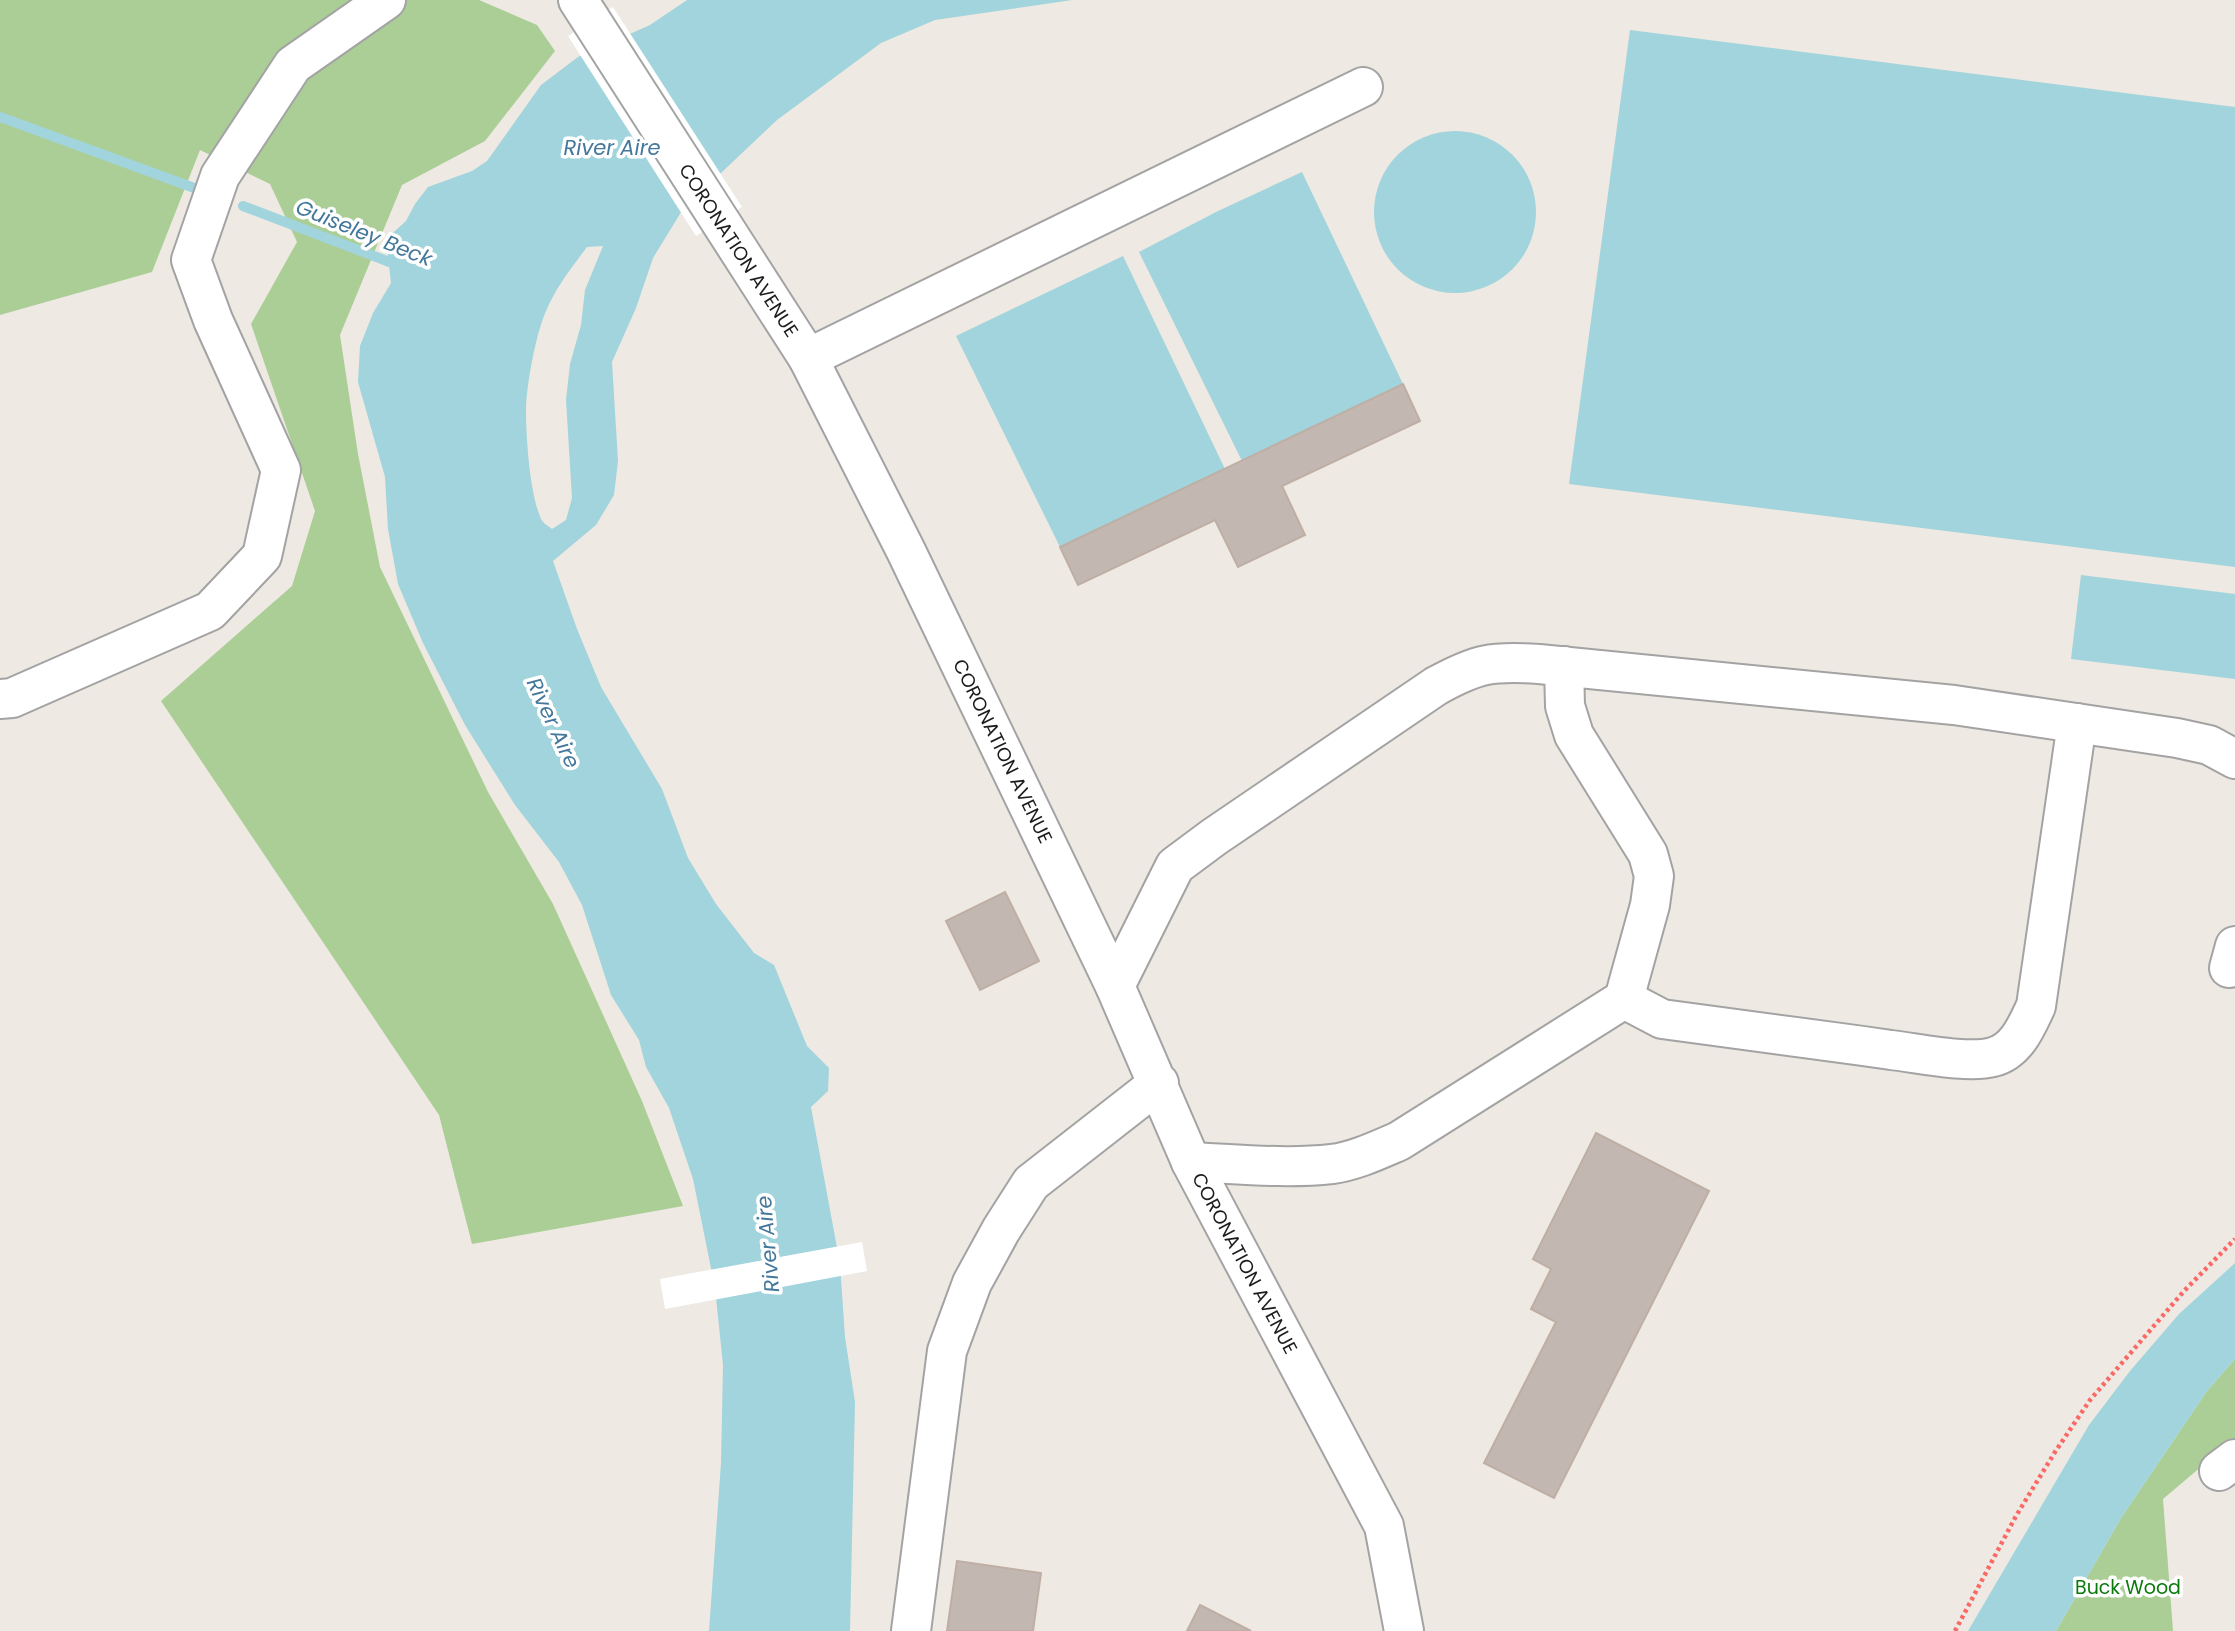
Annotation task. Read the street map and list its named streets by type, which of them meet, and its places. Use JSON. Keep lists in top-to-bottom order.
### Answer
{
  "streets": {
    "lane": ["CORONATION AVENUE"]
  },
  "water": ["River Aire", "Guiseley Beck"],
  "parks": ["Buck Wood"]
}
